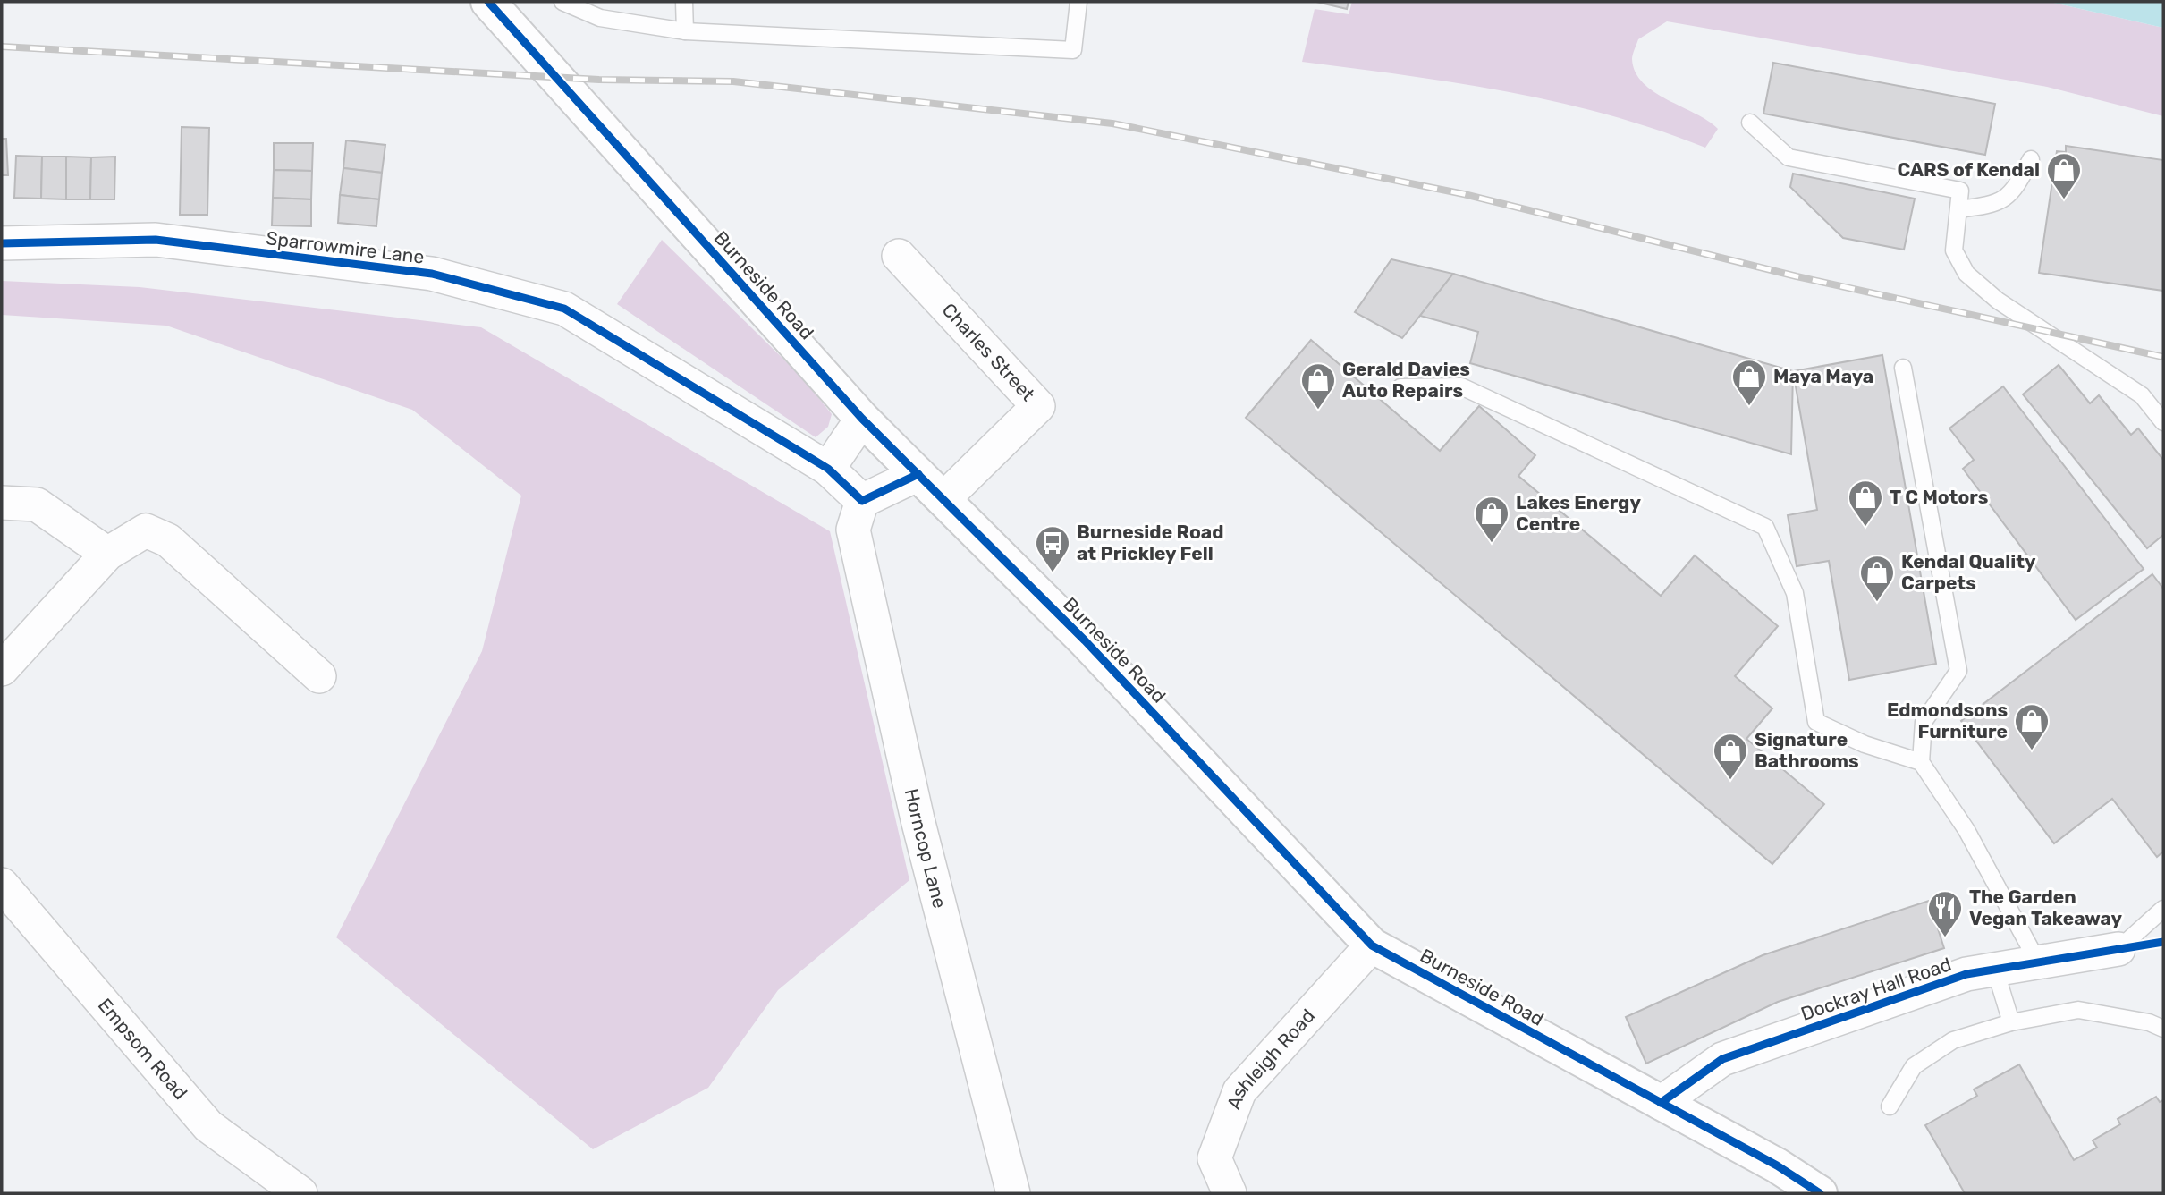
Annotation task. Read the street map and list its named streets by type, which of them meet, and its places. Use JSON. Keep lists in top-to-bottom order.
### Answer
{
  "streets": {
    "street": [
      "Sparrowmire Lane",
      "Burneside Road",
      "Charles Street",
      "Horncop Lane",
      "Dockray Hall Road",
      "Empsom Road",
      "Ashleigh Road"
    ]
  },
  "crossings": [
    ["Sparrowmire Lane", "Horncop Lane"],
    ["Burneside Road", "Charles Street"],
    ["Burneside Road", "Dockray Hall Road"],
    ["Burneside Road", "Ashleigh Road"]
  ],
  "places": {
    "shop": [
      "CARS of Kendal",
      "Maya Maya",
      "Gerald Davies Auto Repairs",
      "T C Motors",
      "Lakes Energy Centre",
      "Kendal Quality Carpets",
      "Edmondsons Furniture",
      "Signature Bathrooms"
    ],
    "bus stop": ["Burneside Road at Prickley Fell"],
    "restaurant": ["The Garden Vegan Takeaway"]
  }
}
